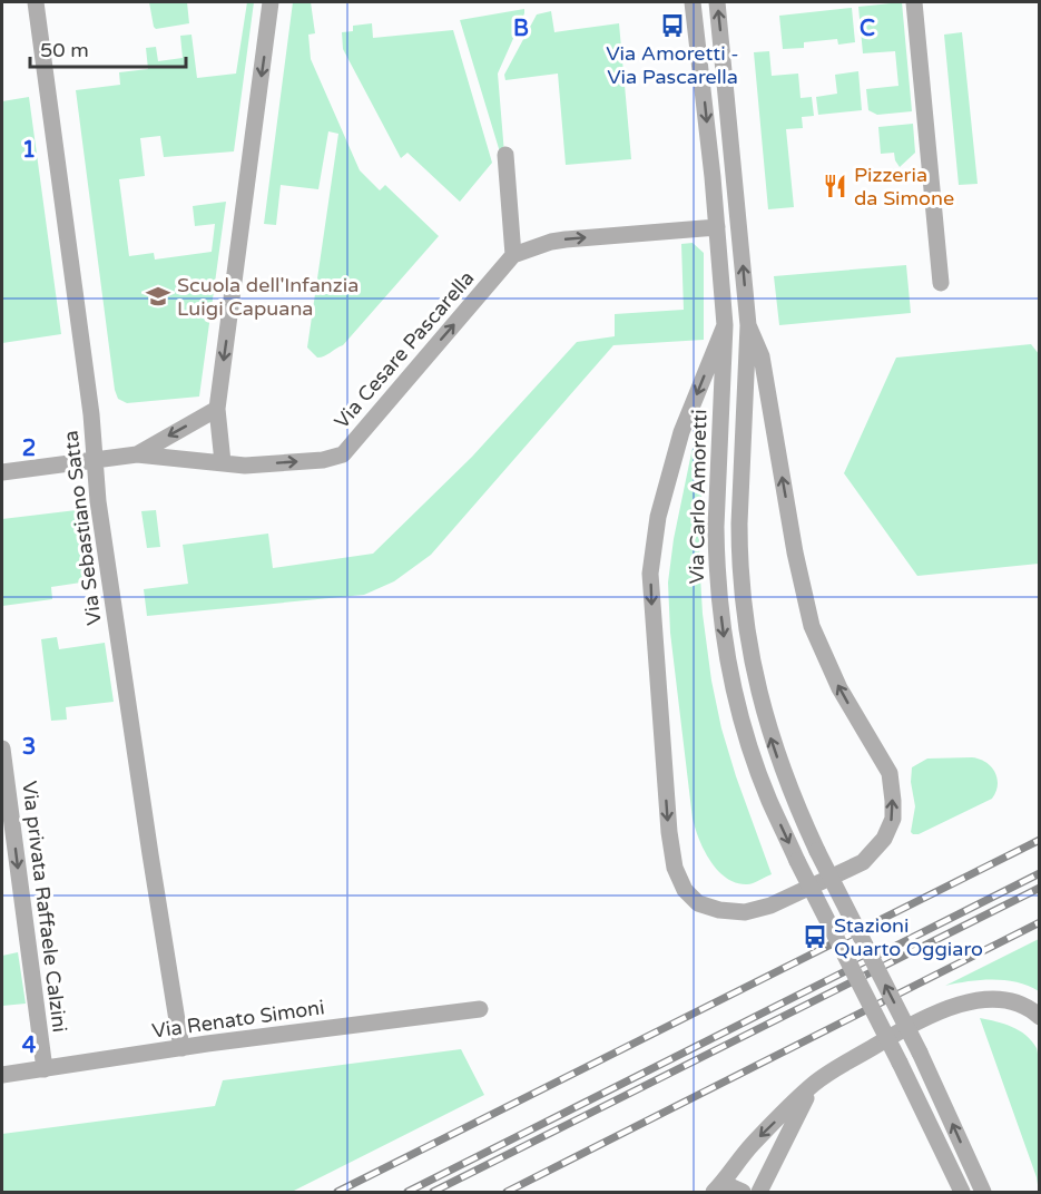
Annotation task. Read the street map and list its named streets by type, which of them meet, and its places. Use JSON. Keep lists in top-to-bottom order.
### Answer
{
  "streets": {
    "street": [
      "Via Cesare Pascarella",
      "Via Carlo Amoretti",
      "Via Sebastiano Satta",
      "Via privata Raffaele Calzini",
      "Via Renato Simoni"
    ]
  },
  "crossings": [
    ["Via Cesare Pascarella", "Via Sebastiano Satta"],
    ["Via Sebastiano Satta", "Via Renato Simoni"],
    ["Via privata Raffaele Calzini", "Via Renato Simoni"]
  ],
  "one_way": ["Via Cesare Pascarella", "Via privata Raffaele Calzini"],
  "places": {
    "bus stop": ["Via Amoretti - Via Pascarella", "Stazioni Quarto Oggiaro"],
    "restaurant": ["Pizzeria da Simone"],
    "school or university": ["Scuola dell'Infanzia Luigi Capuana"]
  },
  "scale_bar": "50 m",
  "grid": {
    "columns": ["B", "C"],
    "rows": [
      "1",
      "2",
      "3",
      "4"
    ]
  }
}
